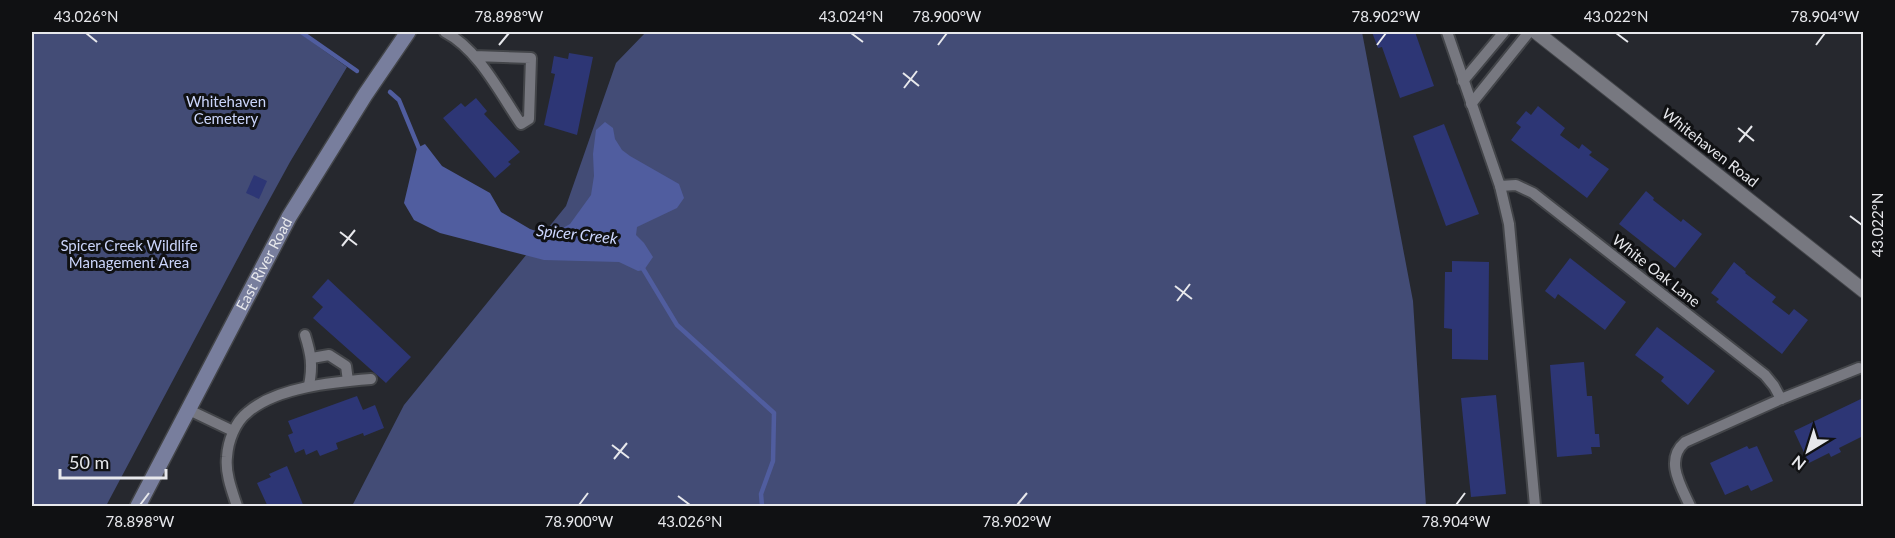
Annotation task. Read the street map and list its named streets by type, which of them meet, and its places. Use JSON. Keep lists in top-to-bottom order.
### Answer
{
  "streets": {
    "main road": ["East River Road"],
    "street": ["Whitehaven Road", "White Oak Lane"]
  },
  "water": ["Spicer Creek"],
  "parks": ["Whitehaven Cemetery", "Spicer Creek Wildlife Management Area"],
  "scale_bar": "50 m",
  "north": "bottom left",
  "coordinates": [
    "43.026°N",
    "78.898°W",
    "43.024°N",
    "78.900°W",
    "78.902°W",
    "43.022°N",
    "78.904°W"
  ]
}
